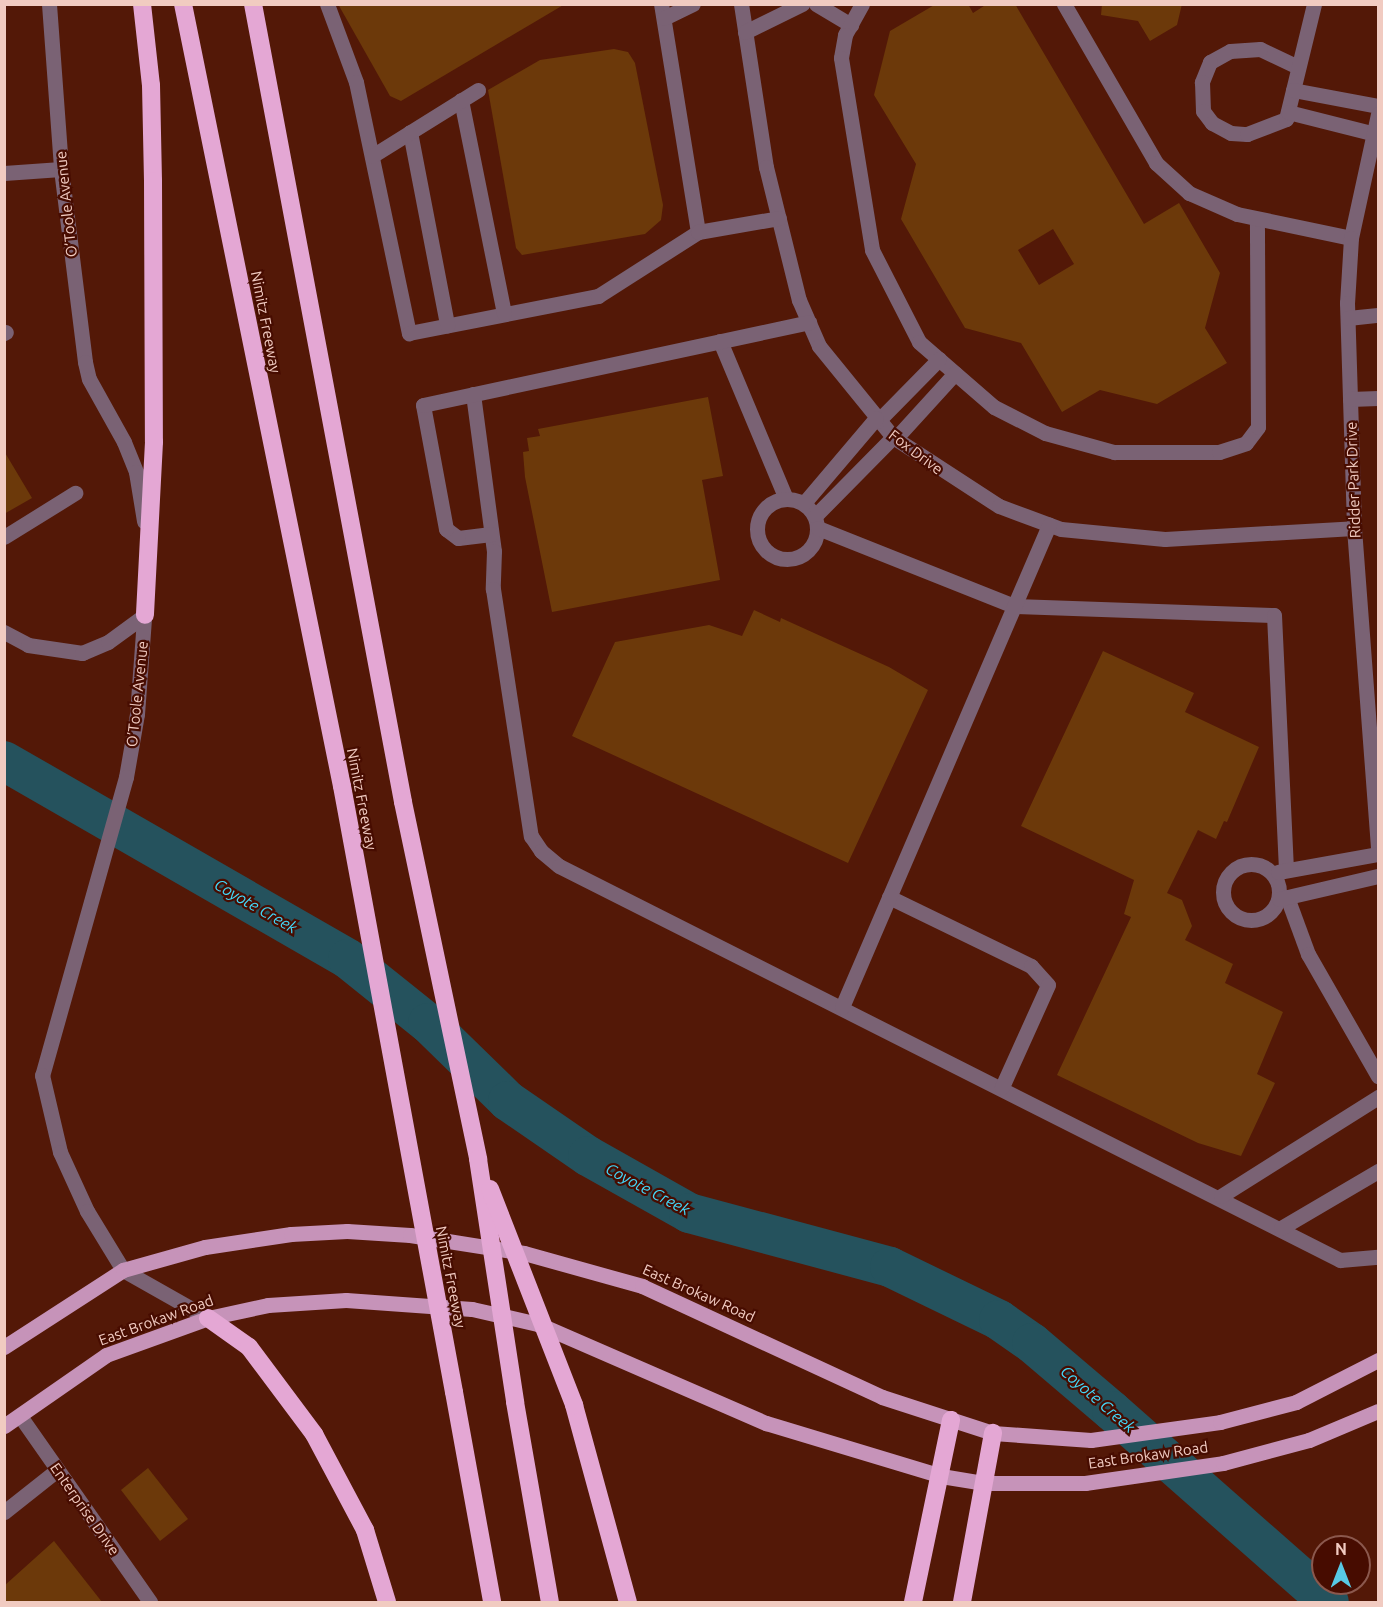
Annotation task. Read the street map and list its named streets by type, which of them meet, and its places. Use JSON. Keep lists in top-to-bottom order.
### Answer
{
  "streets": {
    "highway": ["Nimitz Freeway"],
    "main road": ["East Brokaw Road"],
    "street": [
      "O’Toole Avenue",
      "Fox Drive",
      "Ridder Park Drive",
      "Enterprise Drive"
    ]
  },
  "crossings": [
    ["O’Toole Avenue", "East Brokaw Road"],
    ["Fox Drive", "Ridder Park Drive"],
    ["East Brokaw Road", "Enterprise Drive"]
  ],
  "water": ["Coyote Creek"],
  "north": "top"
}
